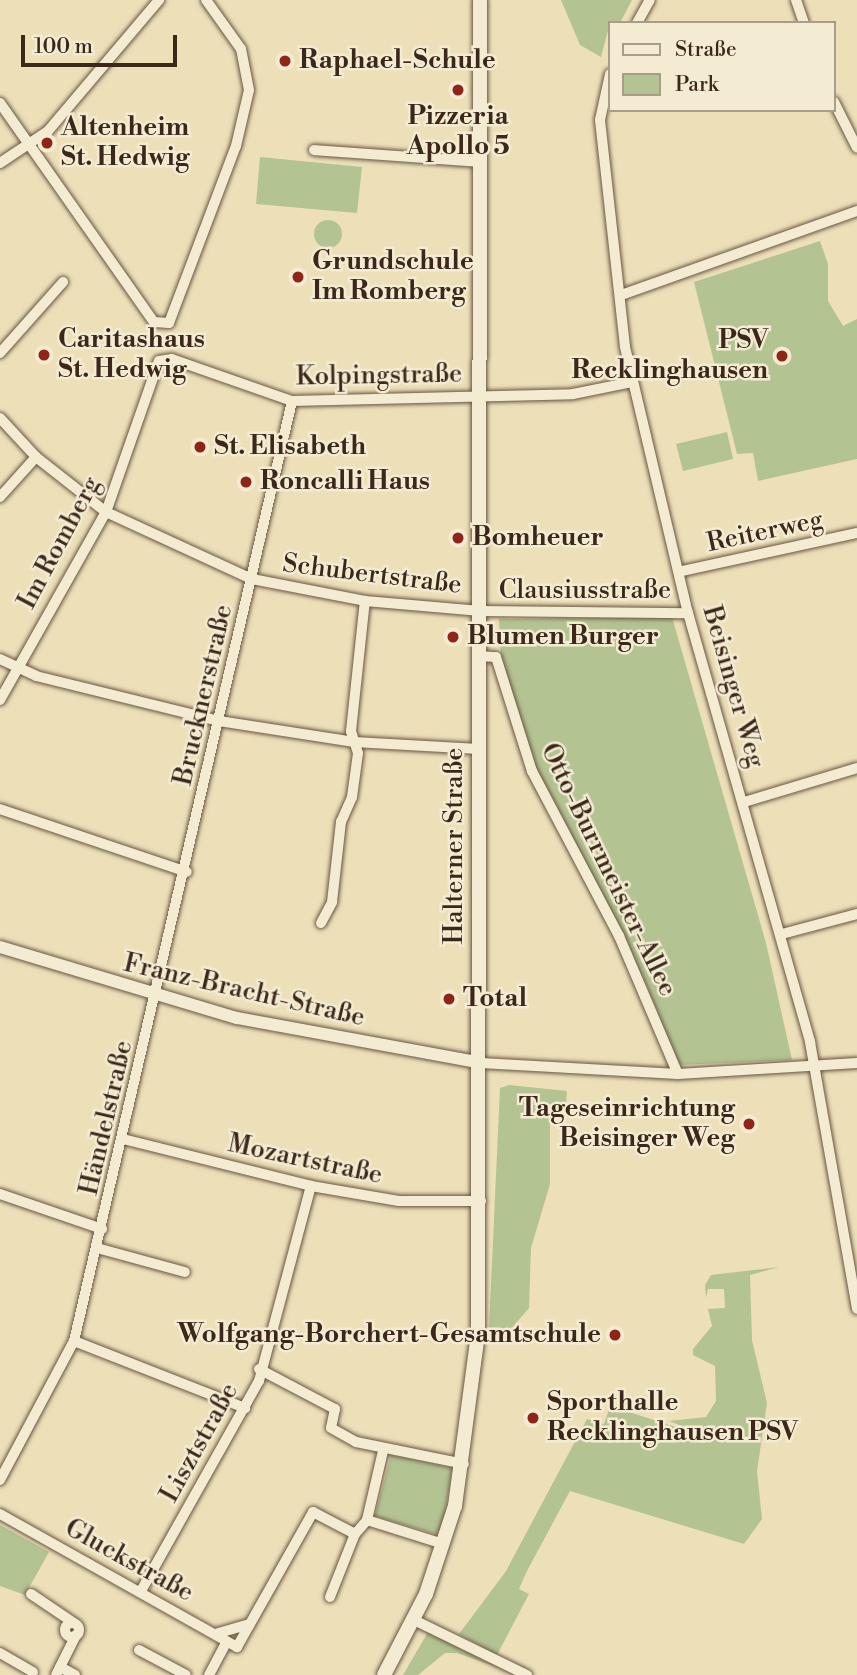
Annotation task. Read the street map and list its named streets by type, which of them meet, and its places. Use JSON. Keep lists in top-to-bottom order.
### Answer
{
  "streets": {
    "main road": ["Halterner Straße"],
    "street": [
      "Kolpingstraße",
      "Reiterweg",
      "Im Romberg",
      "Schubertstraße",
      "Clausiusstraße",
      "Beisinger Weg",
      "Brucknerstraße",
      "Otto-Burrmeister-Allee",
      "Franz-Bracht-Straße",
      "Händelstraße",
      "Mozartstraße",
      "Lisztstraße",
      "Gluckstraße"
    ]
  },
  "crossings": [
    ["Kolpingstraße", "Im Romberg"],
    ["Kolpingstraße", "Beisinger Weg"],
    ["Kolpingstraße", "Brucknerstraße"],
    ["Kolpingstraße", "Halterner Straße"],
    ["Reiterweg", "Beisinger Weg"],
    ["Im Romberg", "Schubertstraße"],
    ["Schubertstraße", "Clausiusstraße"],
    ["Schubertstraße", "Brucknerstraße"],
    ["Schubertstraße", "Halterner Straße"],
    ["Clausiusstraße", "Beisinger Weg"],
    ["Clausiusstraße", "Halterner Straße"],
    ["Brucknerstraße", "Franz-Bracht-Straße"],
    ["Brucknerstraße", "Händelstraße"],
    ["Halterner Straße", "Otto-Burrmeister-Allee"],
    ["Halterner Straße", "Franz-Bracht-Straße"],
    ["Halterner Straße", "Mozartstraße"],
    ["Franz-Bracht-Straße", "Händelstraße"],
    ["Händelstraße", "Mozartstraße"],
    ["Mozartstraße", "Lisztstraße"],
    ["Lisztstraße", "Gluckstraße"]
  ],
  "places": [
    "Raphael-Schule",
    "Pizzeria Apollo 5",
    "Altenheim St. Hedwig",
    "Grundschule Im Romberg",
    "Caritashaus St. Hedwig",
    "PSV Recklinghausen",
    "St. Elisabeth",
    "Roncalli Haus",
    "Bomheuer",
    "Blumen Burger",
    "Total",
    "Tageseinrichtung Beisinger Weg",
    "Wolfgang-Borchert-Gesamtschule",
    "Sporthalle Recklinghausen PSV"
  ],
  "legend": ["Straße", "Park"],
  "scale_bar": "100 m"
}
